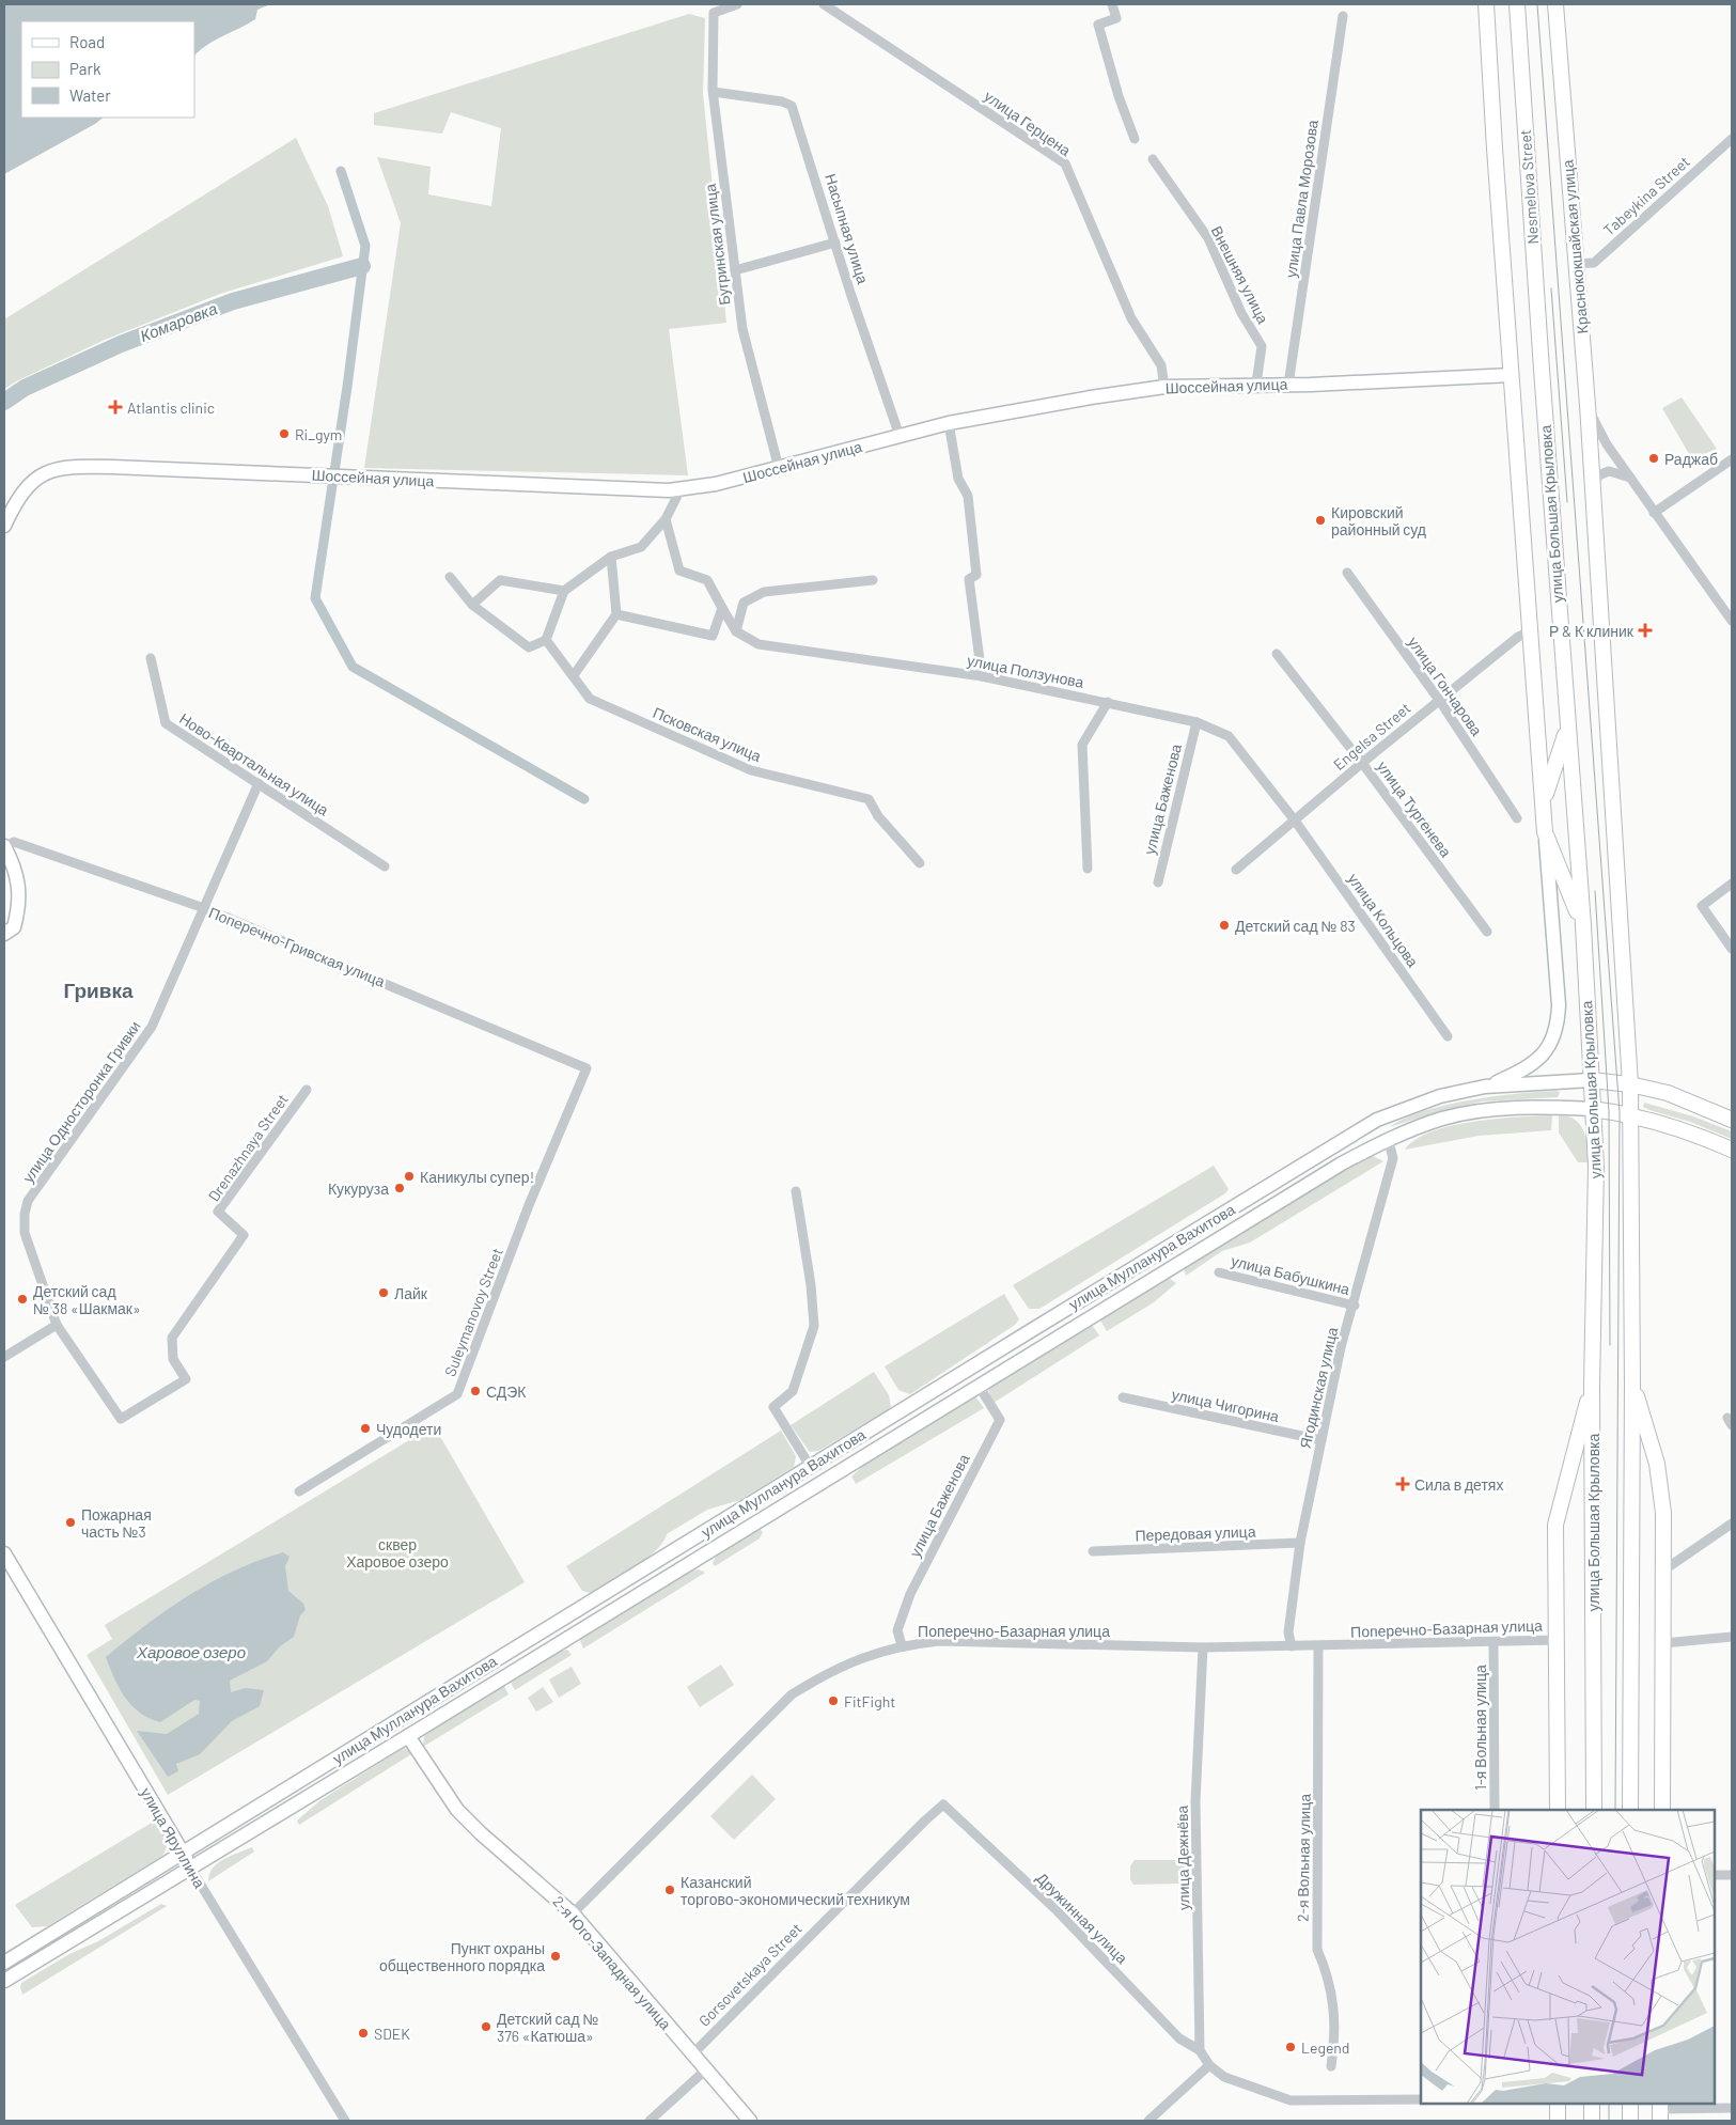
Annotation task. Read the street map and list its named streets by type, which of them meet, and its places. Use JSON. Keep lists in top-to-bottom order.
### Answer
{
  "streets": {
    "main road": [
      "Nesmelova Street",
      "Краснококшайская улица",
      "Шоссейная улица",
      "улица Большая Крыловка",
      "улица Мулланура Вахитова",
      "улица Яруллина",
      "2-я Юго-Западная улица"
    ],
    "street": [
      "улица Герцена",
      "Tabeykina Street",
      "улица Павла Морозова",
      "Насыпная улица",
      "Бугринская улица",
      "Внешняя улица",
      "улица Ползунова",
      "улица Гончарова",
      "Псковская улица",
      "Engelsa Street",
      "Ново-Квартальная улица",
      "улица Баженова",
      "улица Тургенева",
      "улица Кольцова",
      "Поперечно-Гривская улица",
      "улица Односторонка Гривки",
      "Drenazhnaya Street",
      "улица Бабушкина",
      "Suleymanovoy Street",
      "Ягодинская улица",
      "улица Чигорина",
      "Передовая улица",
      "Поперечно-Базарная улица",
      "1-я Вольная улица",
      "улица Дежнёва",
      "2-я Вольная улица",
      "Дружинная улица",
      "Gorsovetskaya Street"
    ]
  },
  "crossings": [
    ["улица Герцена", "Шоссейная улица"],
    ["Nesmelova Street", "улица Большая Крыловка"],
    ["Tabeykina Street", "Краснококшайская улица"],
    ["улица Павла Морозова", "Шоссейная улица"],
    ["Насыпная улица", "Бугринская улица"],
    ["Насыпная улица", "Шоссейная улица"],
    ["Бугринская улица", "Шоссейная улица"],
    ["Внешняя улица", "Шоссейная улица"],
    ["улица Большая Крыловка", "улица Мулланура Вахитова"],
    ["улица Ползунова", "Engelsa Street"],
    ["улица Ползунова", "улица Баженова"],
    ["улица Ползунова", "улица Кольцова"],
    ["улица Гончарова", "Engelsa Street"],
    ["Engelsa Street", "улица Тургенева"],
    ["Engelsa Street", "улица Кольцова"],
    ["Ново-Квартальная улица", "улица Односторонка Гривки"],
    ["улица Баженова", "улица Мулланура Вахитова"],
    ["улица Баженова", "Поперечно-Базарная улица"],
    ["Поперечно-Гривская улица", "улица Односторонка Гривки"],
    ["Поперечно-Гривская улица", "Suleymanovoy Street"],
    ["улица Односторонка Гривки", "Drenazhnaya Street"],
    ["улица Мулланура Вахитова", "Ягодинская улица"],
    ["улица Мулланура Вахитова", "улица Яруллина"],
    ["улица Мулланура Вахитова", "2-я Юго-Западная улица"],
    ["улица Бабушкина", "Ягодинская улица"],
    ["Ягодинская улица", "улица Чигорина"],
    ["Ягодинская улица", "Передовая улица"],
    ["Ягодинская улица", "Поперечно-Базарная улица"],
    ["Поперечно-Базарная улица", "1-я Вольная улица"],
    ["Поперечно-Базарная улица", "улица Дежнёва"],
    ["Поперечно-Базарная улица", "2-я Вольная улица"],
    ["Поперечно-Базарная улица", "2-я Юго-Западная улица"],
    ["улица Дежнёва", "Дружинная улица"],
    ["Дружинная улица", "Gorsovetskaya Street"],
    ["2-я Юго-Западная улица", "Gorsovetskaya Street"]
  ],
  "districts": ["Гривка"],
  "water": ["Комаровка", "Харовое озеро"],
  "parks": ["сквер Харовое озеро"],
  "places": {
    "health": ["Atlantis clinic", "Р & К клиник", "Сила в детях"],
    "other": [
      "Ri_gym",
      "Раджаб",
      "Кировский районный суд",
      "Детский сад № 83",
      "Каникулы супер!",
      "Кукуруза",
      "Лайк",
      "Детский сад № 38 «Шакмак»",
      "СДЭК",
      "Чудодети",
      "Пожарная часть №3",
      "FitFight",
      "Казанский торгово-экономический техникум",
      "Пункт охраны общественного порядка",
      "Детский сад № 376 «Катюша»",
      "SDEK",
      "Legend"
    ]
  },
  "legend": ["Road", "Park", "Water"]
}
